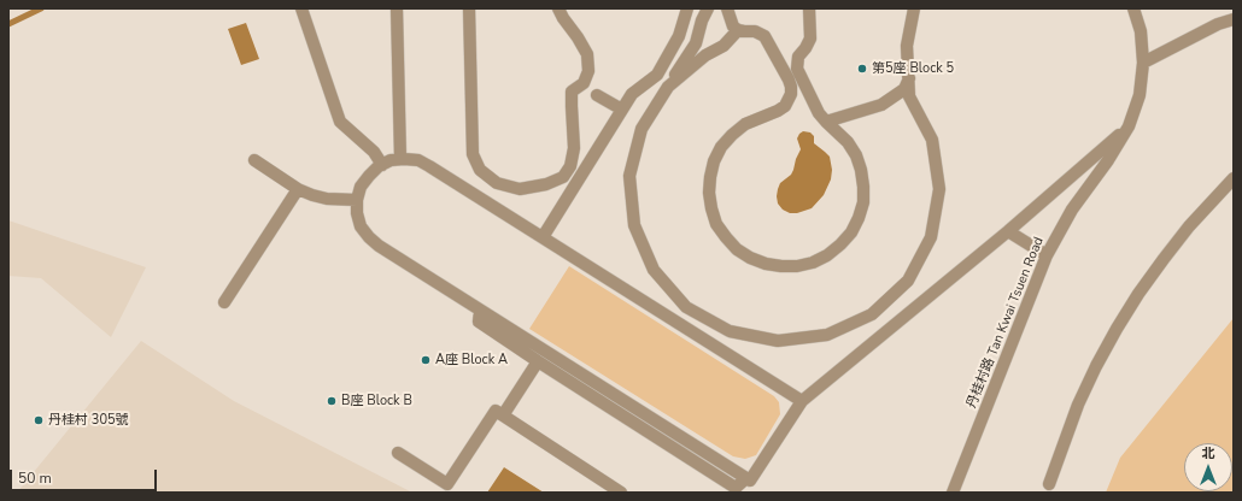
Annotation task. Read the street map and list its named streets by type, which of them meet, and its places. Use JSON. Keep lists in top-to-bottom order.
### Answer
{
  "streets": {
    "street": ["丹桂村路 Tan Kwai Tsuen Road"]
  },
  "places": [
    "第5座 Block 5",
    "A座 Block A",
    "B座 Block B",
    "丹桂村 305號"
  ],
  "scale_bar": "50 m",
  "north": "top"
}
